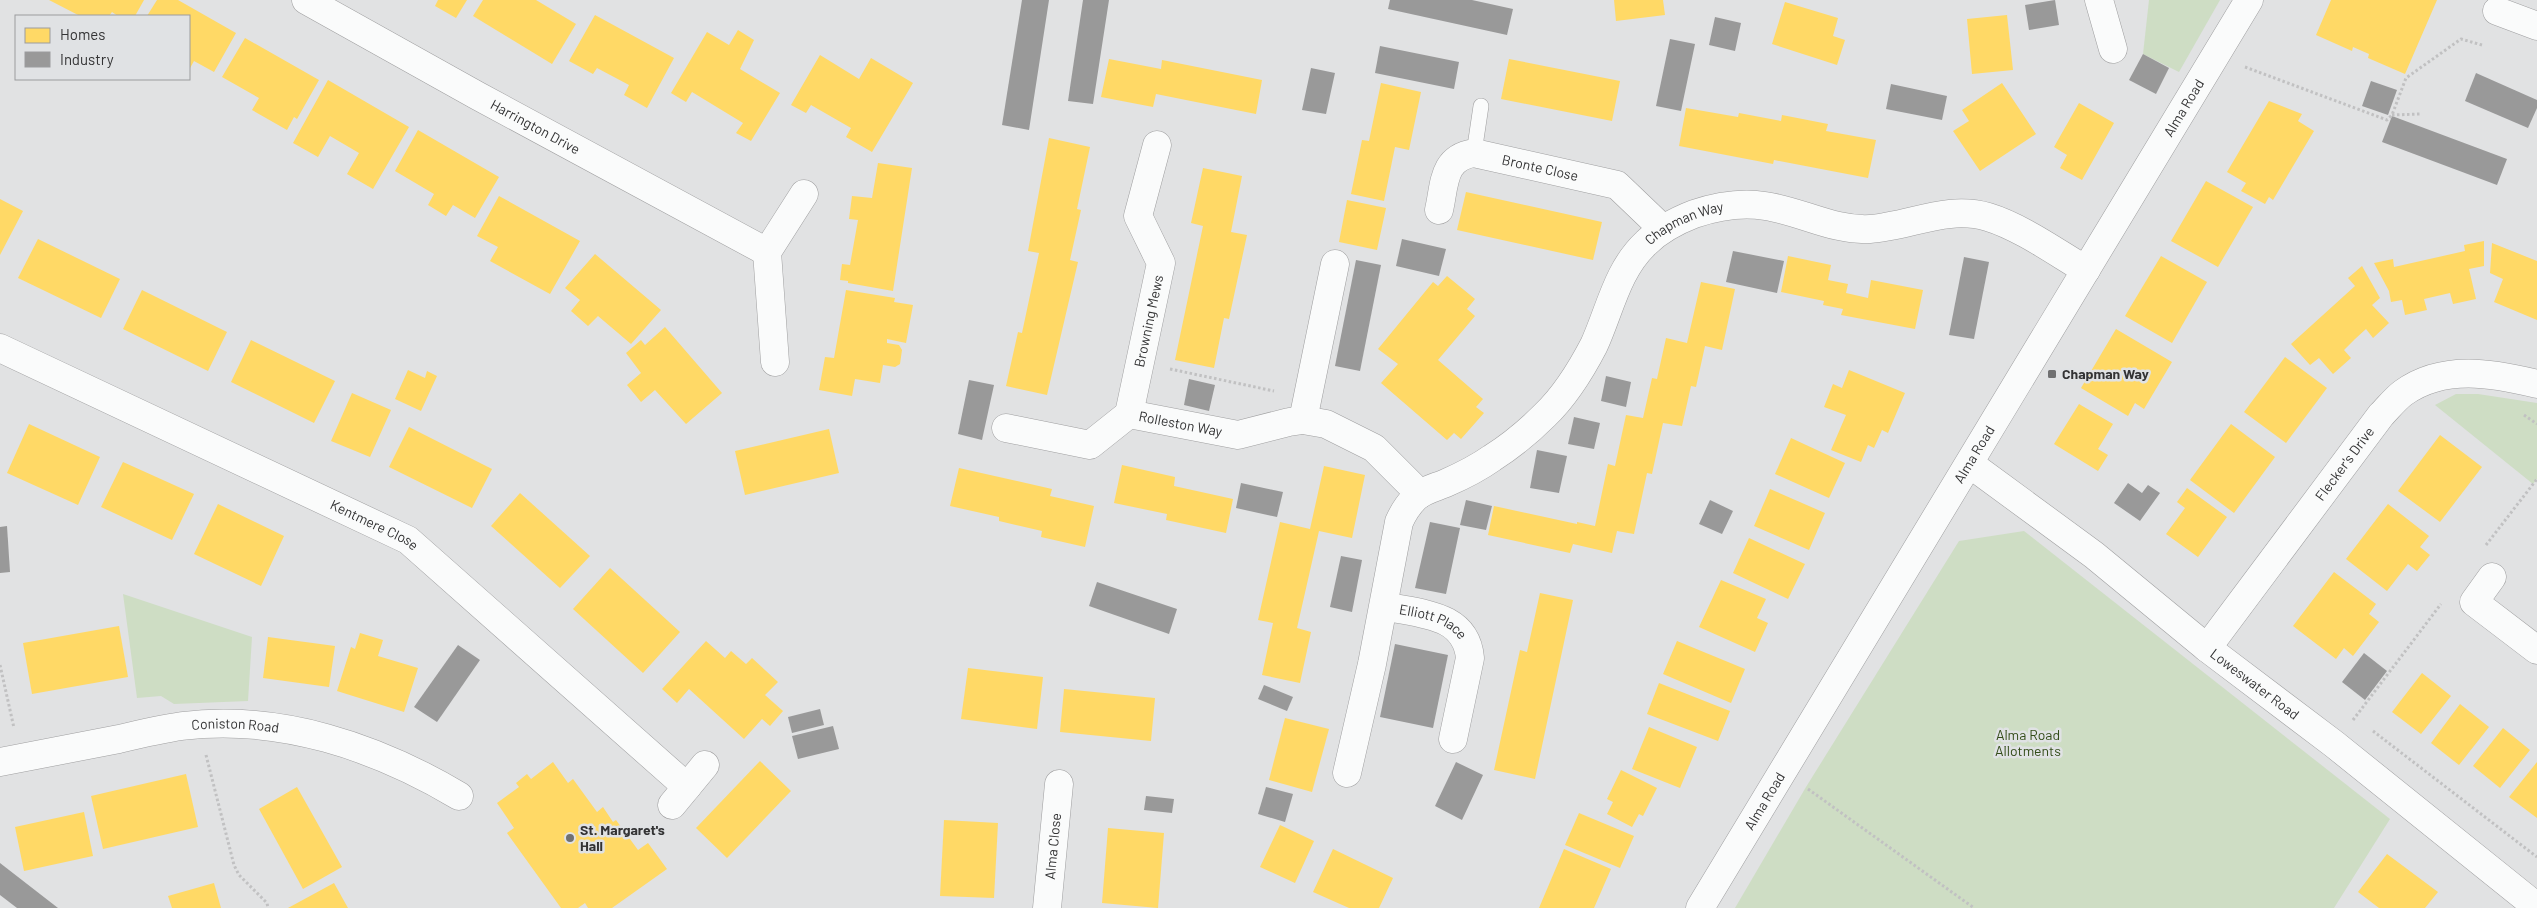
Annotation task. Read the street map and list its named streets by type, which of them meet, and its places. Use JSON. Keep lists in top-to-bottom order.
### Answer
{
  "streets": {
    "street": [
      "Alma Road",
      "Harrington Drive",
      "Bronte Close",
      "Chapman Way",
      "Browning Mews",
      "Rolleston Way",
      "Flecker's Drive",
      "Kentmere Close",
      "Elliott Place",
      "Loweswater Road",
      "Coniston Road",
      "Alma Close"
    ]
  },
  "crossings": [
    ["Alma Road", "Chapman Way"],
    ["Alma Road", "Loweswater Road"],
    ["Bronte Close", "Chapman Way"],
    ["Chapman Way", "Rolleston Way"],
    ["Chapman Way", "Elliott Place"],
    ["Browning Mews", "Rolleston Way"],
    ["Rolleston Way", "Elliott Place"],
    ["Flecker's Drive", "Loweswater Road"]
  ],
  "parks": ["Alma Road Allotments"],
  "places": {
    "transit": ["Chapman Way"],
    "other": ["St. Margaret's Hall"]
  },
  "legend": ["Homes", "Industry"]
}
